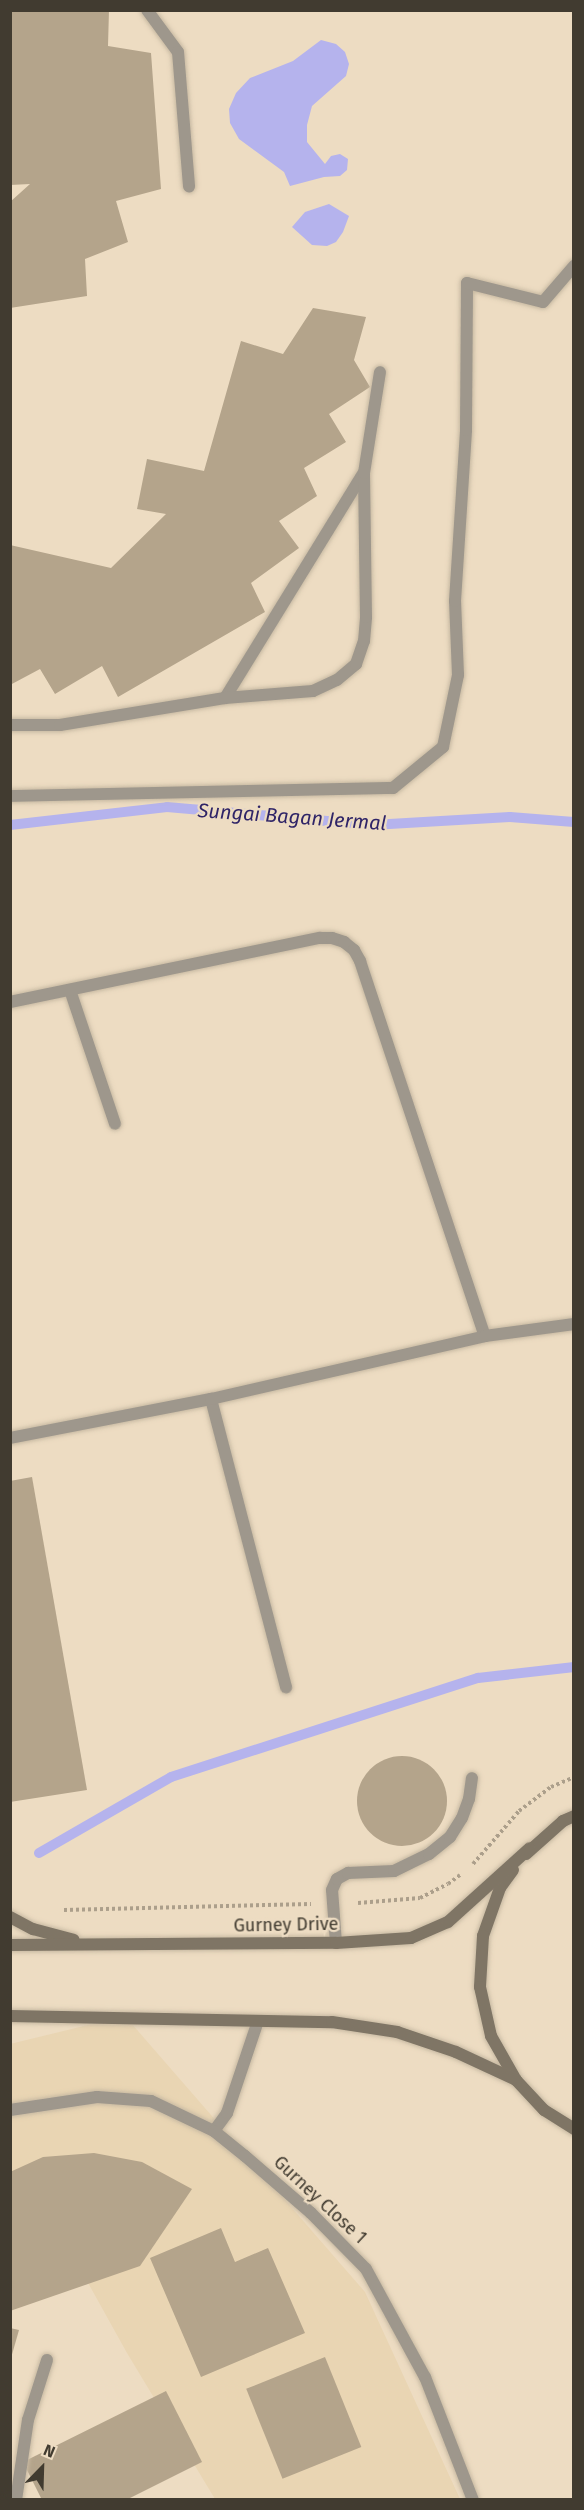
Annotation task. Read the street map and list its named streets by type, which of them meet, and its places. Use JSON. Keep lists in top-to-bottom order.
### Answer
{
  "streets": {
    "main road": ["Gurney Drive"],
    "street": ["Gurney Close 1"]
  },
  "water": ["Sungai Bagan Jermal"],
  "north": "top right"
}
